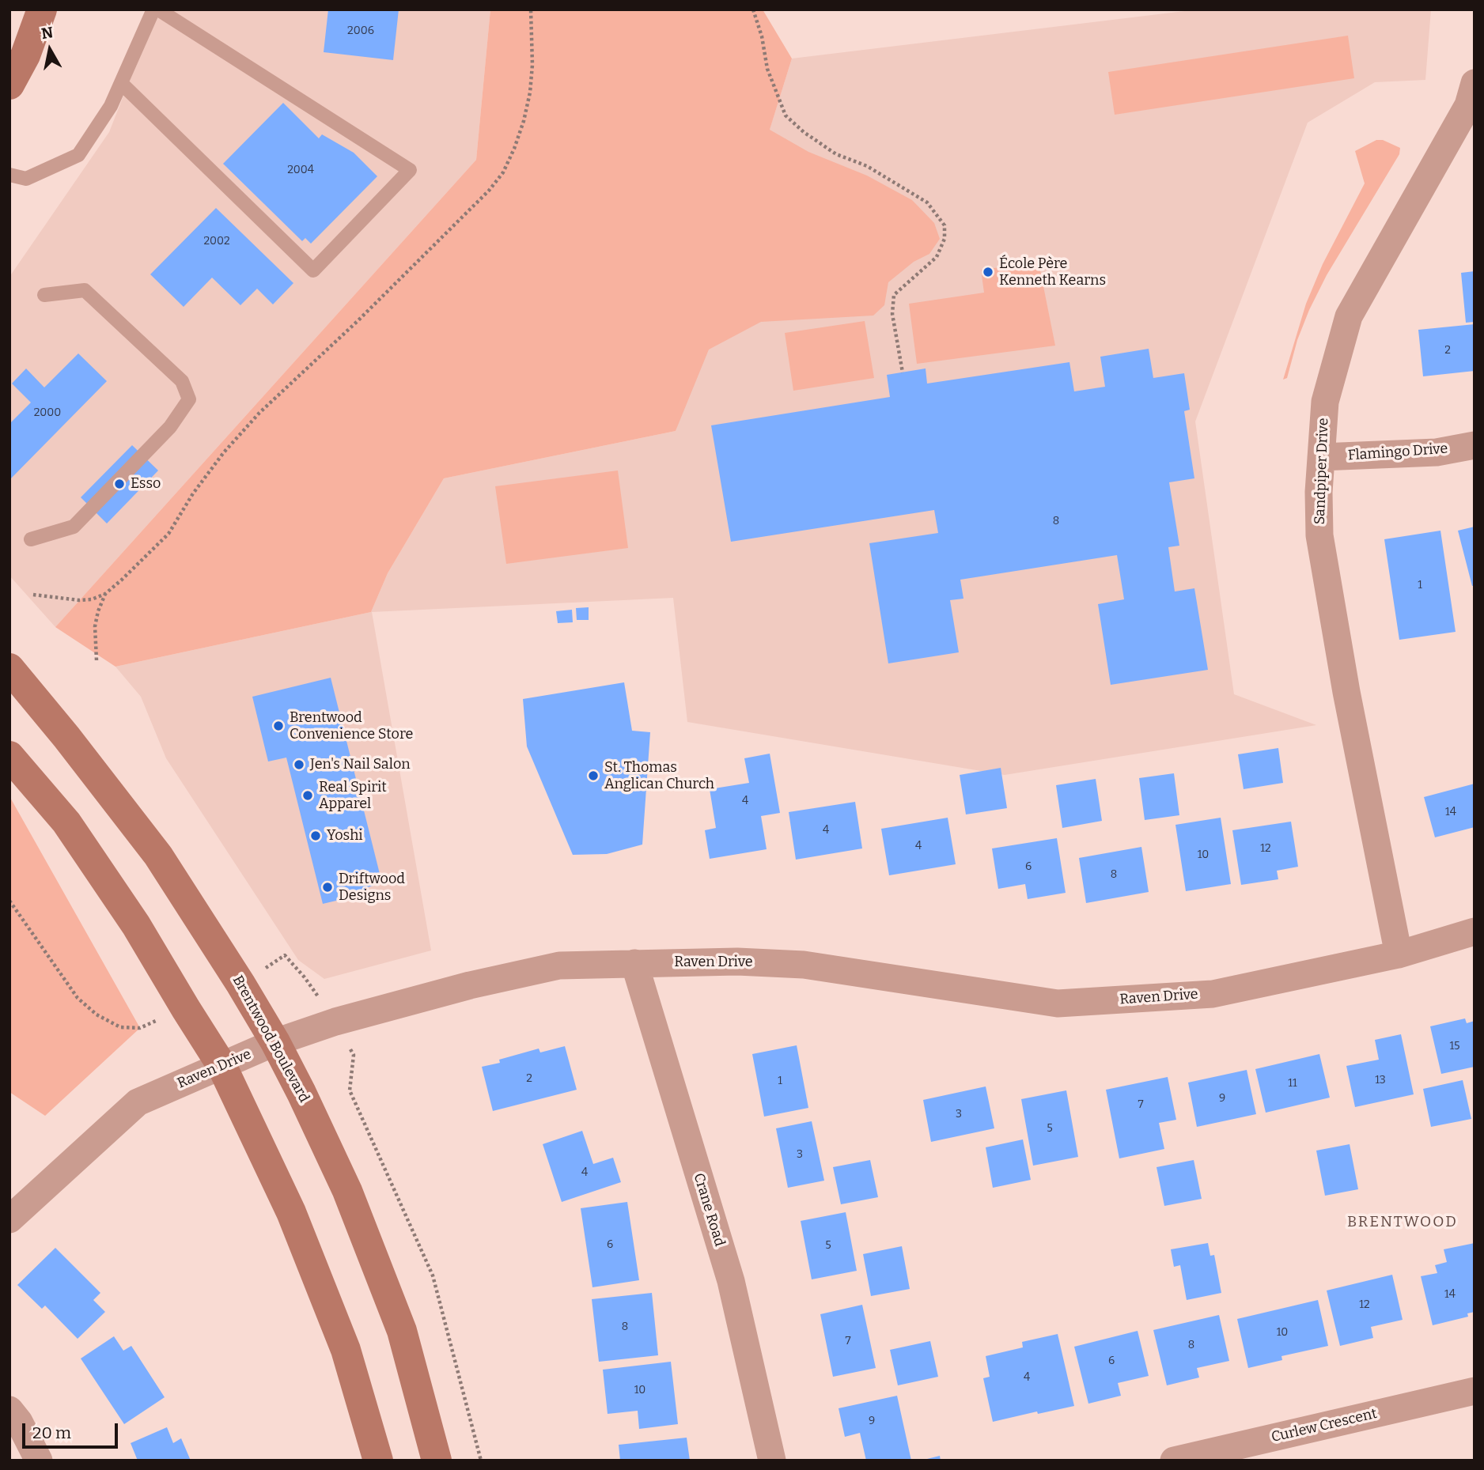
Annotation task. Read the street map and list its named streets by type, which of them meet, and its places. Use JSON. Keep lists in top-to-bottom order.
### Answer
{
  "streets": {
    "main road": ["Brentwood Boulevard"],
    "street": [
      "Flamingo Drive",
      "Sandpiper Drive",
      "Raven Drive",
      "Crane Road",
      "Curlew Crescent"
    ]
  },
  "crossings": [
    ["Flamingo Drive", "Sandpiper Drive"],
    ["Sandpiper Drive", "Raven Drive"],
    ["Raven Drive", "Brentwood Boulevard"],
    ["Raven Drive", "Crane Road"]
  ],
  "districts": ["BRENTWOOD"],
  "places": [
    "École Père Kenneth Kearns",
    "Esso",
    "Brentwood Convenience Store",
    "Jen's Nail Salon",
    "St. Thomas Anglican Church",
    "Real Spirit Apparel",
    "Yoshi",
    "Driftwood Designs"
  ],
  "house_numbers": [
    "2006",
    "2004",
    "2002",
    "2",
    "2000",
    "8",
    "1",
    "4",
    "14",
    "4",
    "4",
    "12",
    "10",
    "6",
    "8",
    "15",
    "2",
    "13",
    "1",
    "11",
    "9",
    "7",
    "3",
    "5",
    "3",
    "4",
    "6",
    "5",
    "14",
    "12",
    "8",
    "10",
    "7",
    "8",
    "6",
    "4",
    "10",
    "9"
  ],
  "scale_bar": "20 m",
  "north": "top"
}
